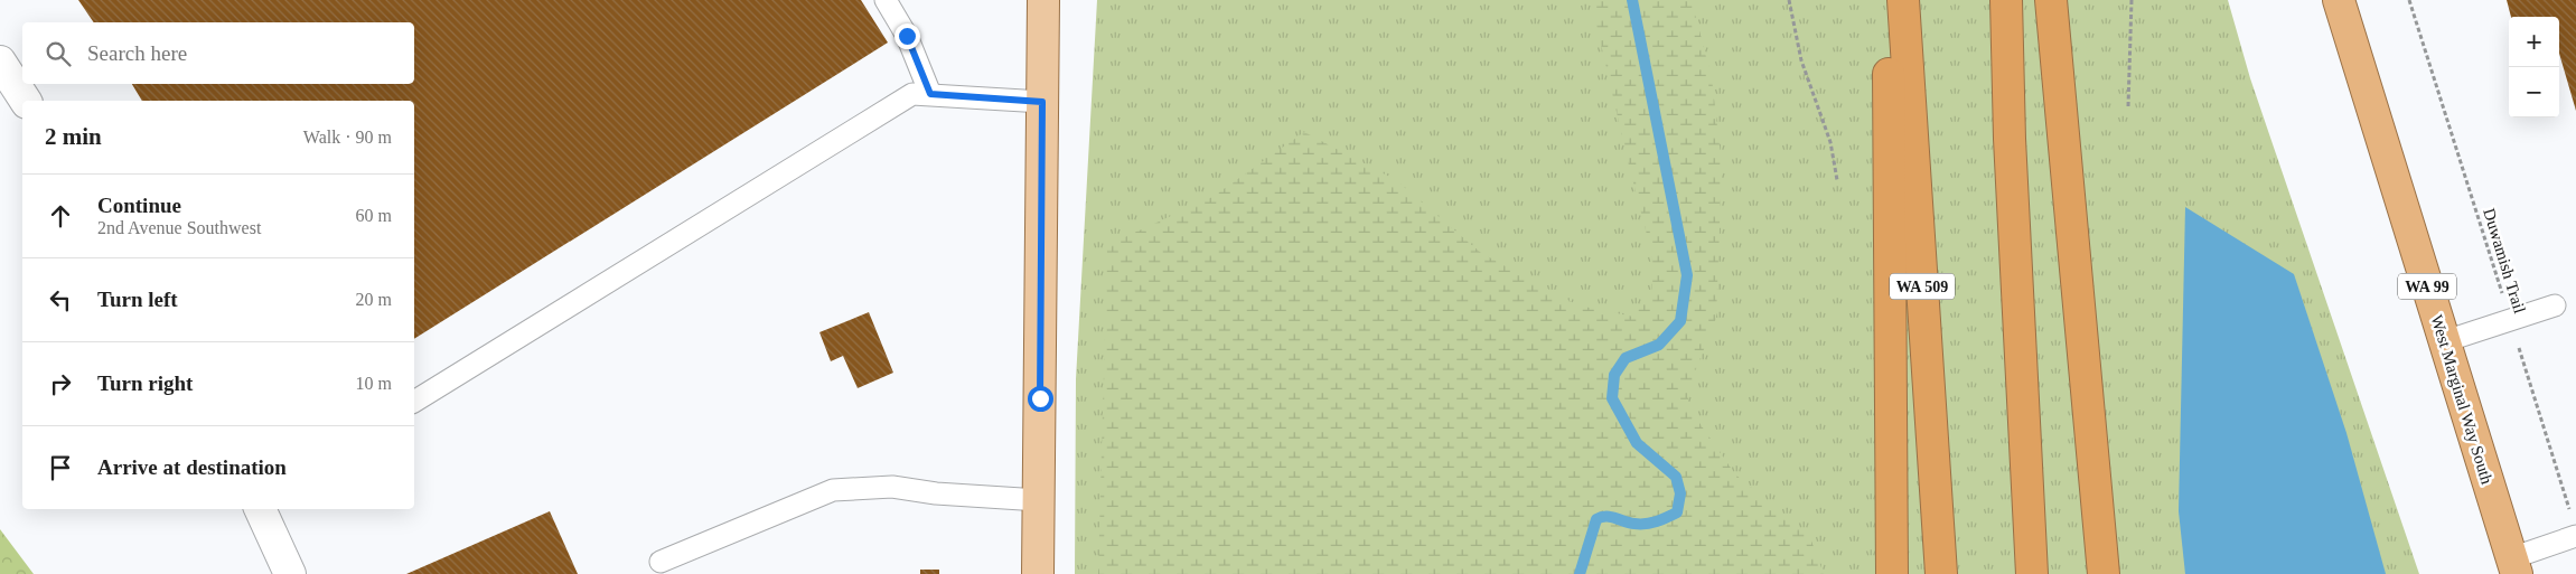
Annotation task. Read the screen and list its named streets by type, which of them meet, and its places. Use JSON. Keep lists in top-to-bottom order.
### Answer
{
  "streets": {
    "highway": ["WA 509", "WA 99", "West Marginal Way South"],
    "path": ["Duwamish Trail"]
  },
  "page": {
    "map_buttons": ["+", "−"],
    "search": "Search here",
    "heading": ["2 min", "Walk · 90 m"],
    "list": [
      ["Continue", "2nd Avenue Southwest", "60 m"],
      ["Turn left", "20 m"],
      ["Turn right", "10 m"],
      "Arrive at destination"
    ]
  }
}
